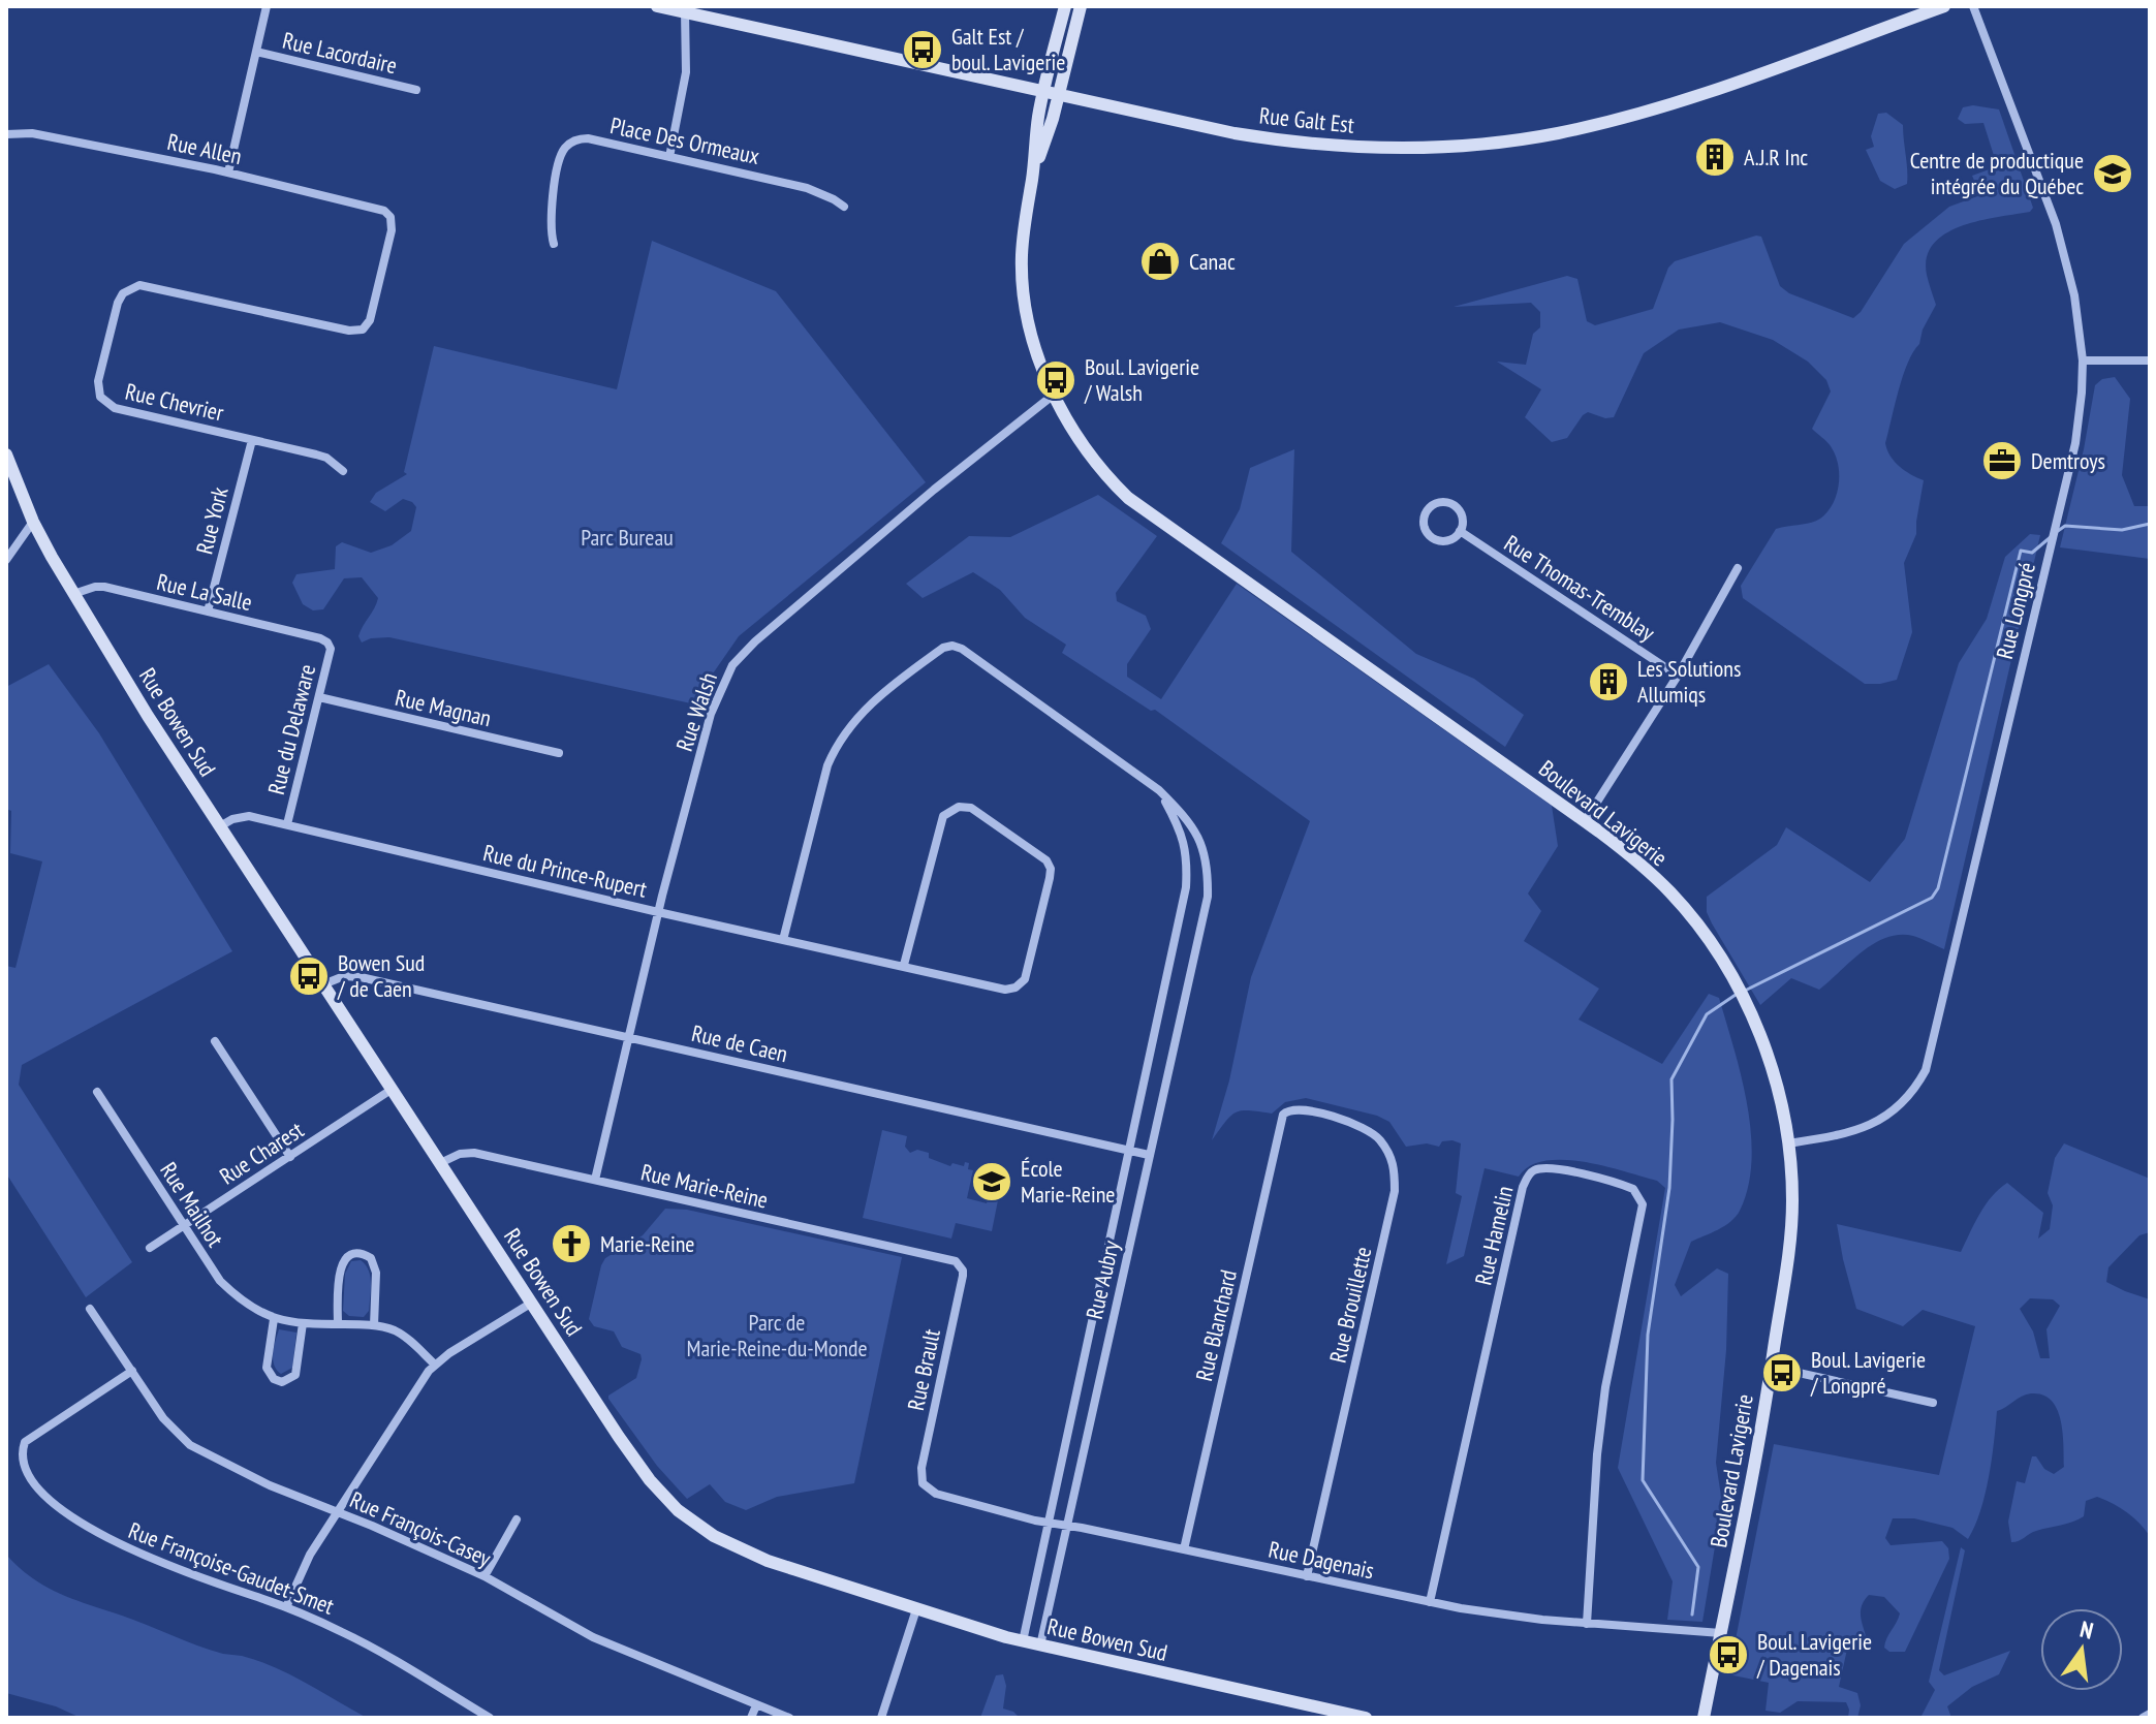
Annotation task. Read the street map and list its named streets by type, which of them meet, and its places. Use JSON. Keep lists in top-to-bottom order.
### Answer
{
  "streets": {
    "street": [
      "Rue Lacordaire",
      "Rue Galt Est",
      "Place Des Ormeaux",
      "Rue Allen",
      "Rue Chevrier",
      "Rue York",
      "Rue Thomas-Tremblay",
      "Rue La Salle",
      "Rue Longpré",
      "Rue Magnan",
      "Rue Walsh",
      "Rue Bowen Sud",
      "Rue du Delaware",
      "Boulevard Lavigerie",
      "Rue du Prince-Rupert",
      "Rue de Caen",
      "Rue Charest",
      "Rue Marie-Reine",
      "Rue Mailhot",
      "Rue Hamelin",
      "Rue Aubry",
      "Rue Brouillette",
      "Rue Blanchard",
      "Rue Brault",
      "Rue François-Casey",
      "Rue Dagenais",
      "Rue Françoise-Gaudet-Smet"
    ]
  },
  "crossings": [
    ["Rue Galt Est", "Boulevard Lavigerie"],
    ["Rue Allen", "Rue Chevrier"],
    ["Rue Chevrier", "Rue York"],
    ["Rue York", "Rue La Salle"],
    ["Rue La Salle", "Rue Bowen Sud"],
    ["Rue La Salle", "Rue du Delaware"],
    ["Rue Longpré", "Boulevard Lavigerie"],
    ["Rue Magnan", "Rue du Delaware"],
    ["Rue Walsh", "Boulevard Lavigerie"],
    ["Rue Walsh", "Rue du Prince-Rupert"],
    ["Rue Walsh", "Rue de Caen"],
    ["Rue Walsh", "Rue Marie-Reine"],
    ["Rue Bowen Sud", "Rue du Prince-Rupert"],
    ["Rue Bowen Sud", "Rue de Caen"],
    ["Rue Bowen Sud", "Rue Charest"],
    ["Rue Bowen Sud", "Rue Marie-Reine"],
    ["Rue Bowen Sud", "Rue Aubry"],
    ["Rue du Delaware", "Rue du Prince-Rupert"],
    ["Boulevard Lavigerie", "Rue Dagenais"],
    ["Rue du Prince-Rupert", "Rue Aubry"],
    ["Rue de Caen", "Rue Aubry"],
    ["Rue Charest", "Rue Mailhot"],
    ["Rue Marie-Reine", "Rue Brault"],
    ["Rue Hamelin", "Rue Dagenais"],
    ["Rue Aubry", "Rue Dagenais"],
    ["Rue Brouillette", "Rue Blanchard"],
    ["Rue Brouillette", "Rue Dagenais"],
    ["Rue Blanchard", "Rue Dagenais"],
    ["Rue Brault", "Rue Dagenais"],
    ["Rue François-Casey", "Rue Françoise-Gaudet-Smet"]
  ],
  "parks": ["Parc Bureau", "Parc de Marie-Reine-du-Monde"],
  "places": {
    "bus stop": [
      "Galt Est / boul. Lavigerie",
      "Boul. Lavigerie / Walsh",
      "Bowen Sud / de Caen",
      "Boul. Lavigerie / Longpré",
      "Boul. Lavigerie / Dagenais"
    ],
    "building": ["A.J.R Inc", "Les Solutions Allumiqs"],
    "school or university": ["Centre de productique intégrée du Québec", "École Marie-Reine"],
    "shop": ["Canac"],
    "office": ["Demtroys"],
    "church": ["Marie-Reine"]
  },
  "north": "top"
}
